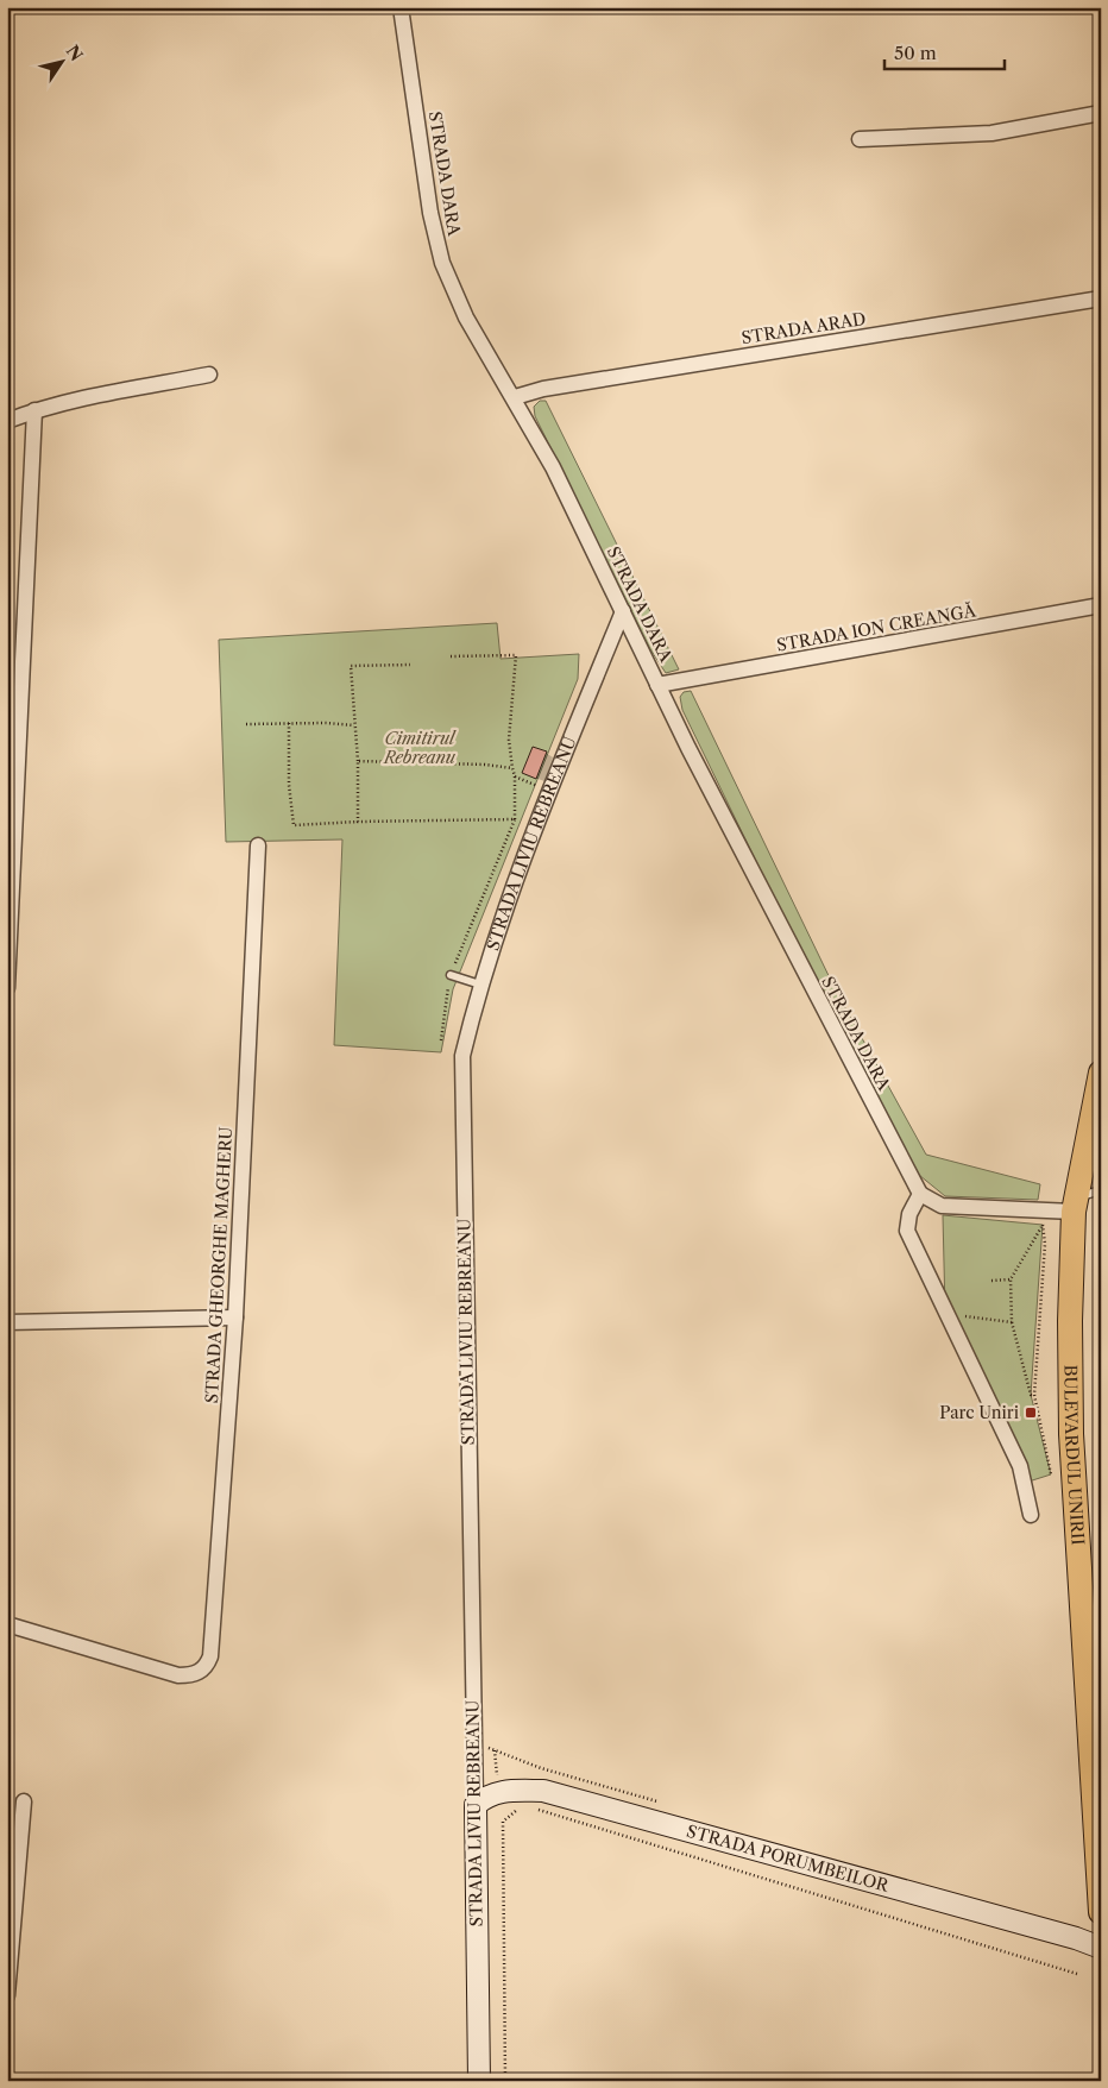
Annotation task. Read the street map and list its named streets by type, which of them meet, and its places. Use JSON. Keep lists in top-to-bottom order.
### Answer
{
  "streets": {
    "main road": ["STRADA LIVIU REBREANU", "BULEVARDUL UNIRII", "STRADA PORUMBEILOR"],
    "street": [
      "STRADA DARA",
      "STRADA ARAD",
      "STRADA ION CREANGĂ",
      "STRADA GHEORGHE MAGHERU"
    ]
  },
  "crossings": [
    ["STRADA DARA", "STRADA ARAD"],
    ["STRADA DARA", "STRADA ION CREANGĂ"],
    ["STRADA DARA", "STRADA LIVIU REBREANU"],
    ["STRADA LIVIU REBREANU", "STRADA PORUMBEILOR"]
  ],
  "parks": ["Cimitirul Rebreanu"],
  "places": {
    "transit": ["Parc Uniri"]
  },
  "scale_bar": "50 m",
  "north": "top right"
}
